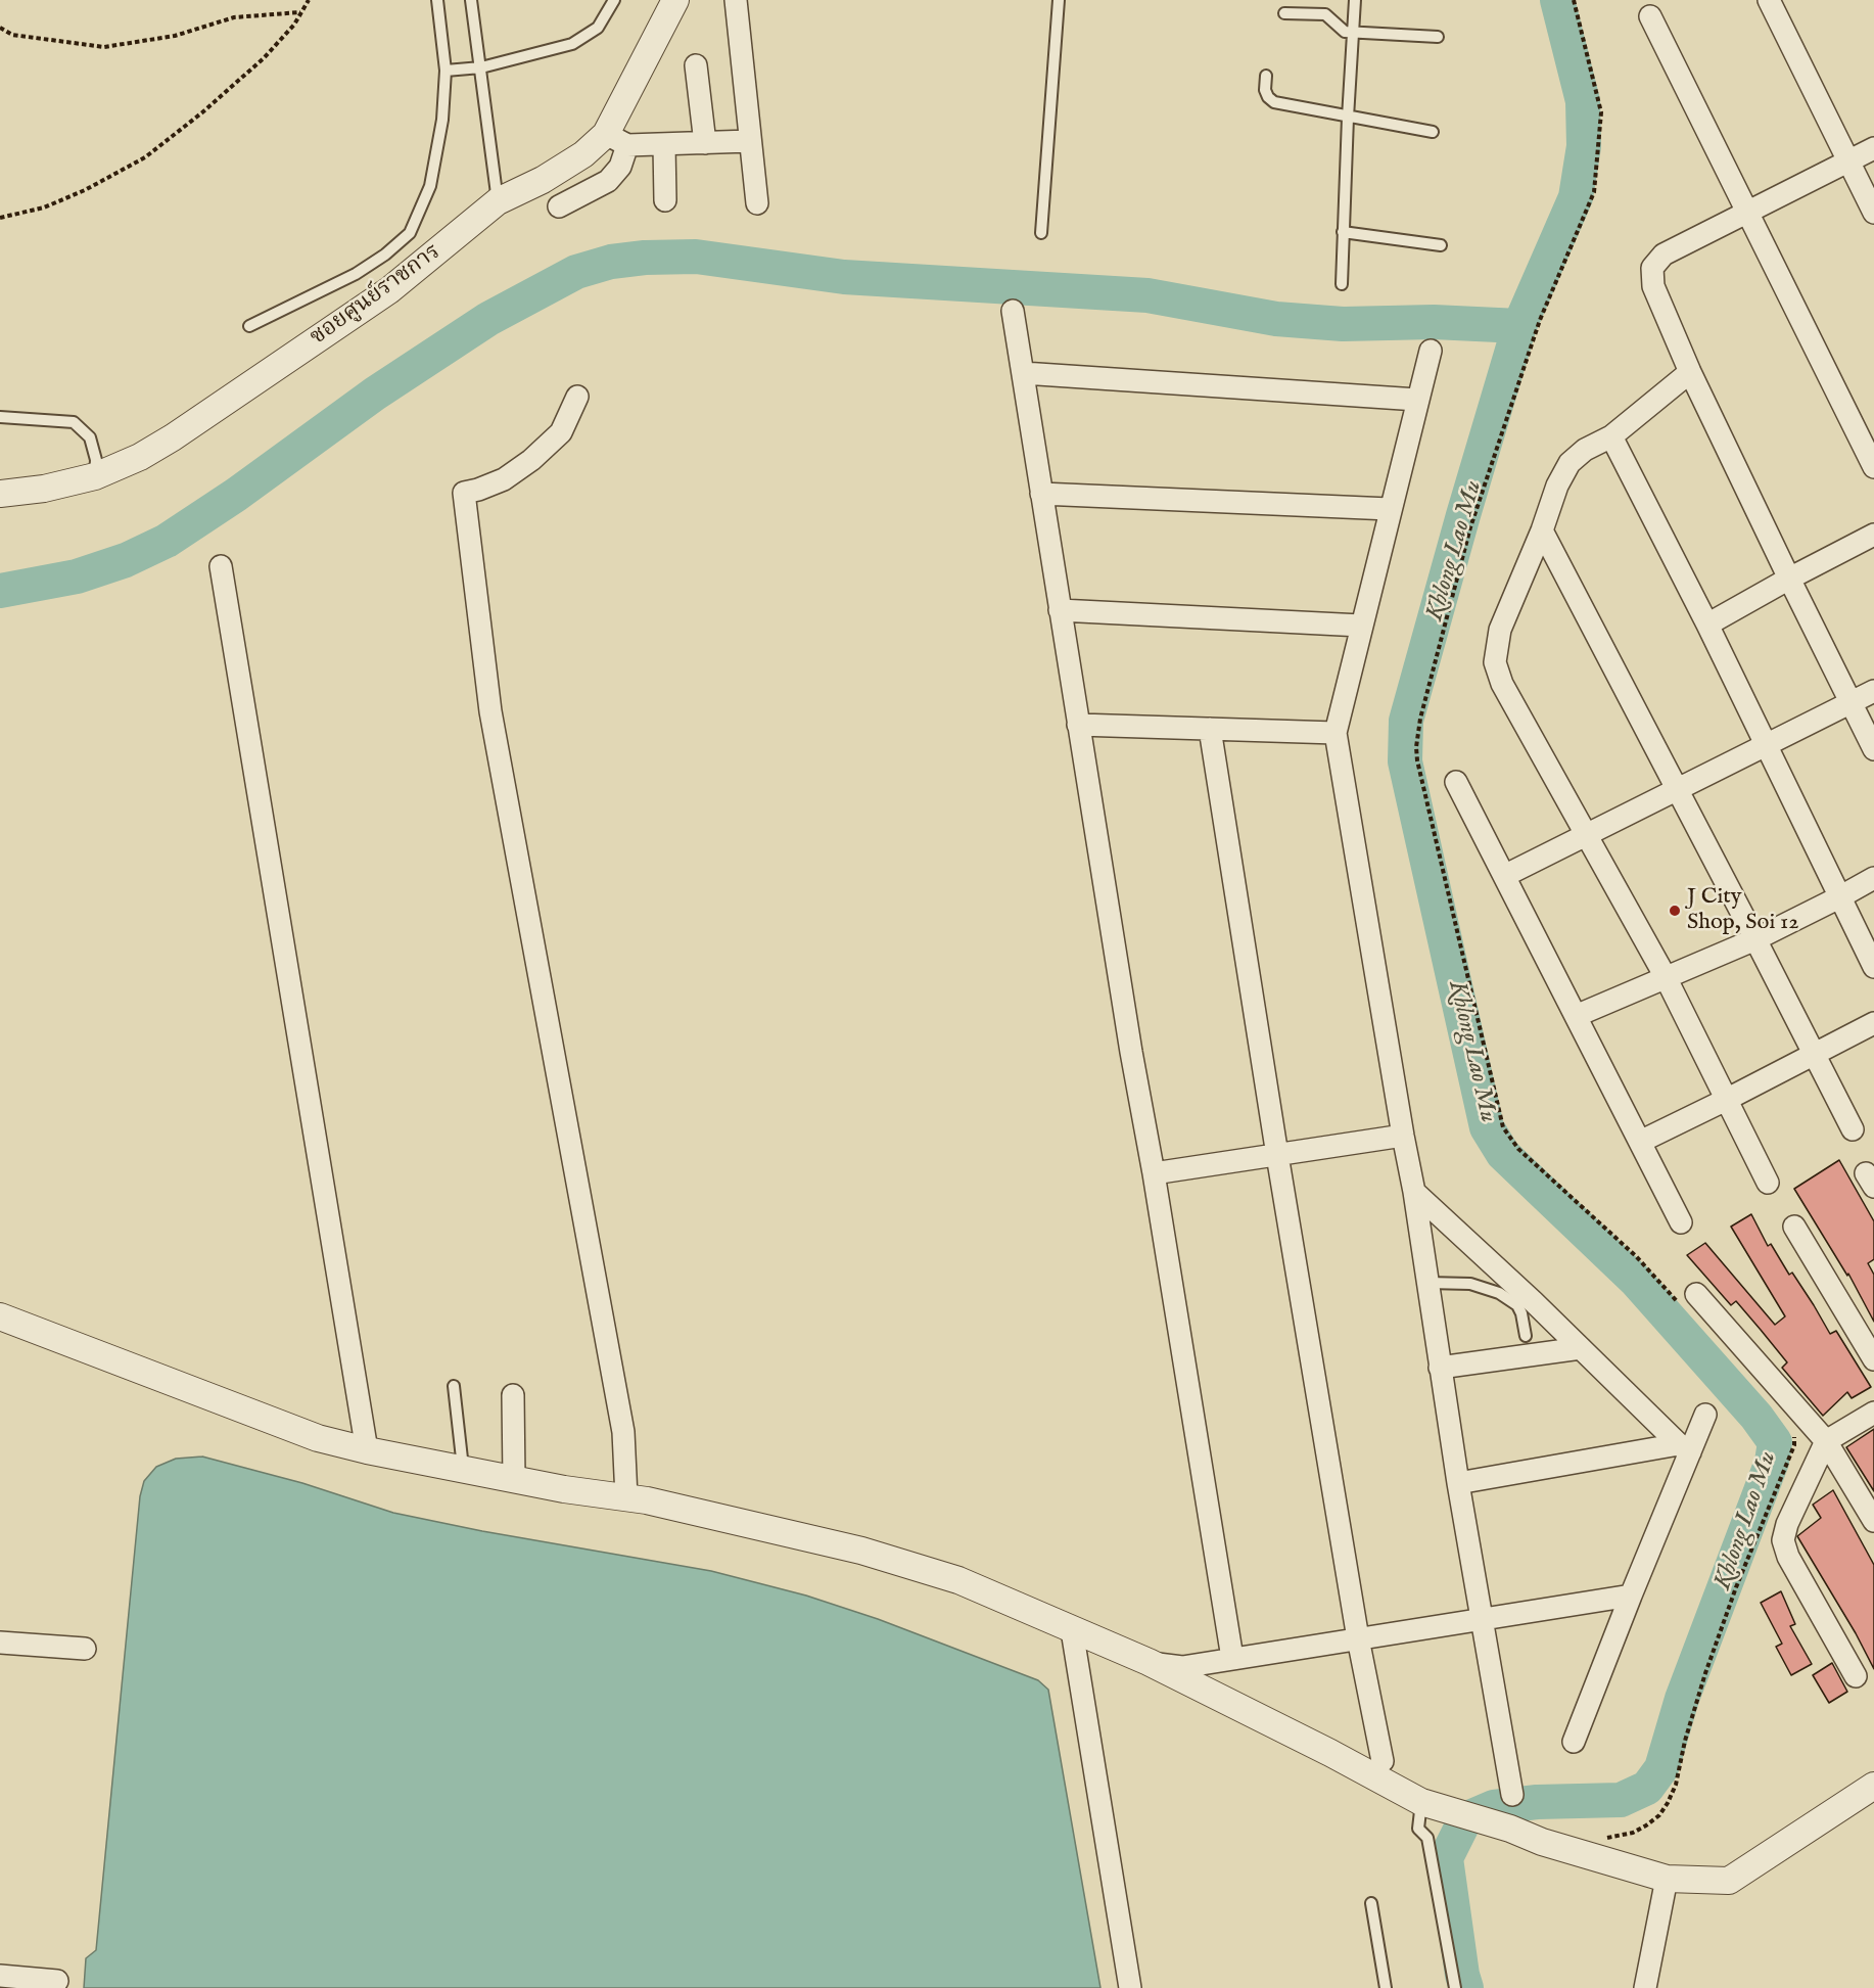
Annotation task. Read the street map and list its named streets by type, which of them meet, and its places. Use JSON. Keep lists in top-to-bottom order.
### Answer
{
  "streets": {
    "street": ["ซอยศูนย์ราชการ"]
  },
  "water": ["Khlong Lao Mu"],
  "places": ["J City Shop, Soi 12"]
}
